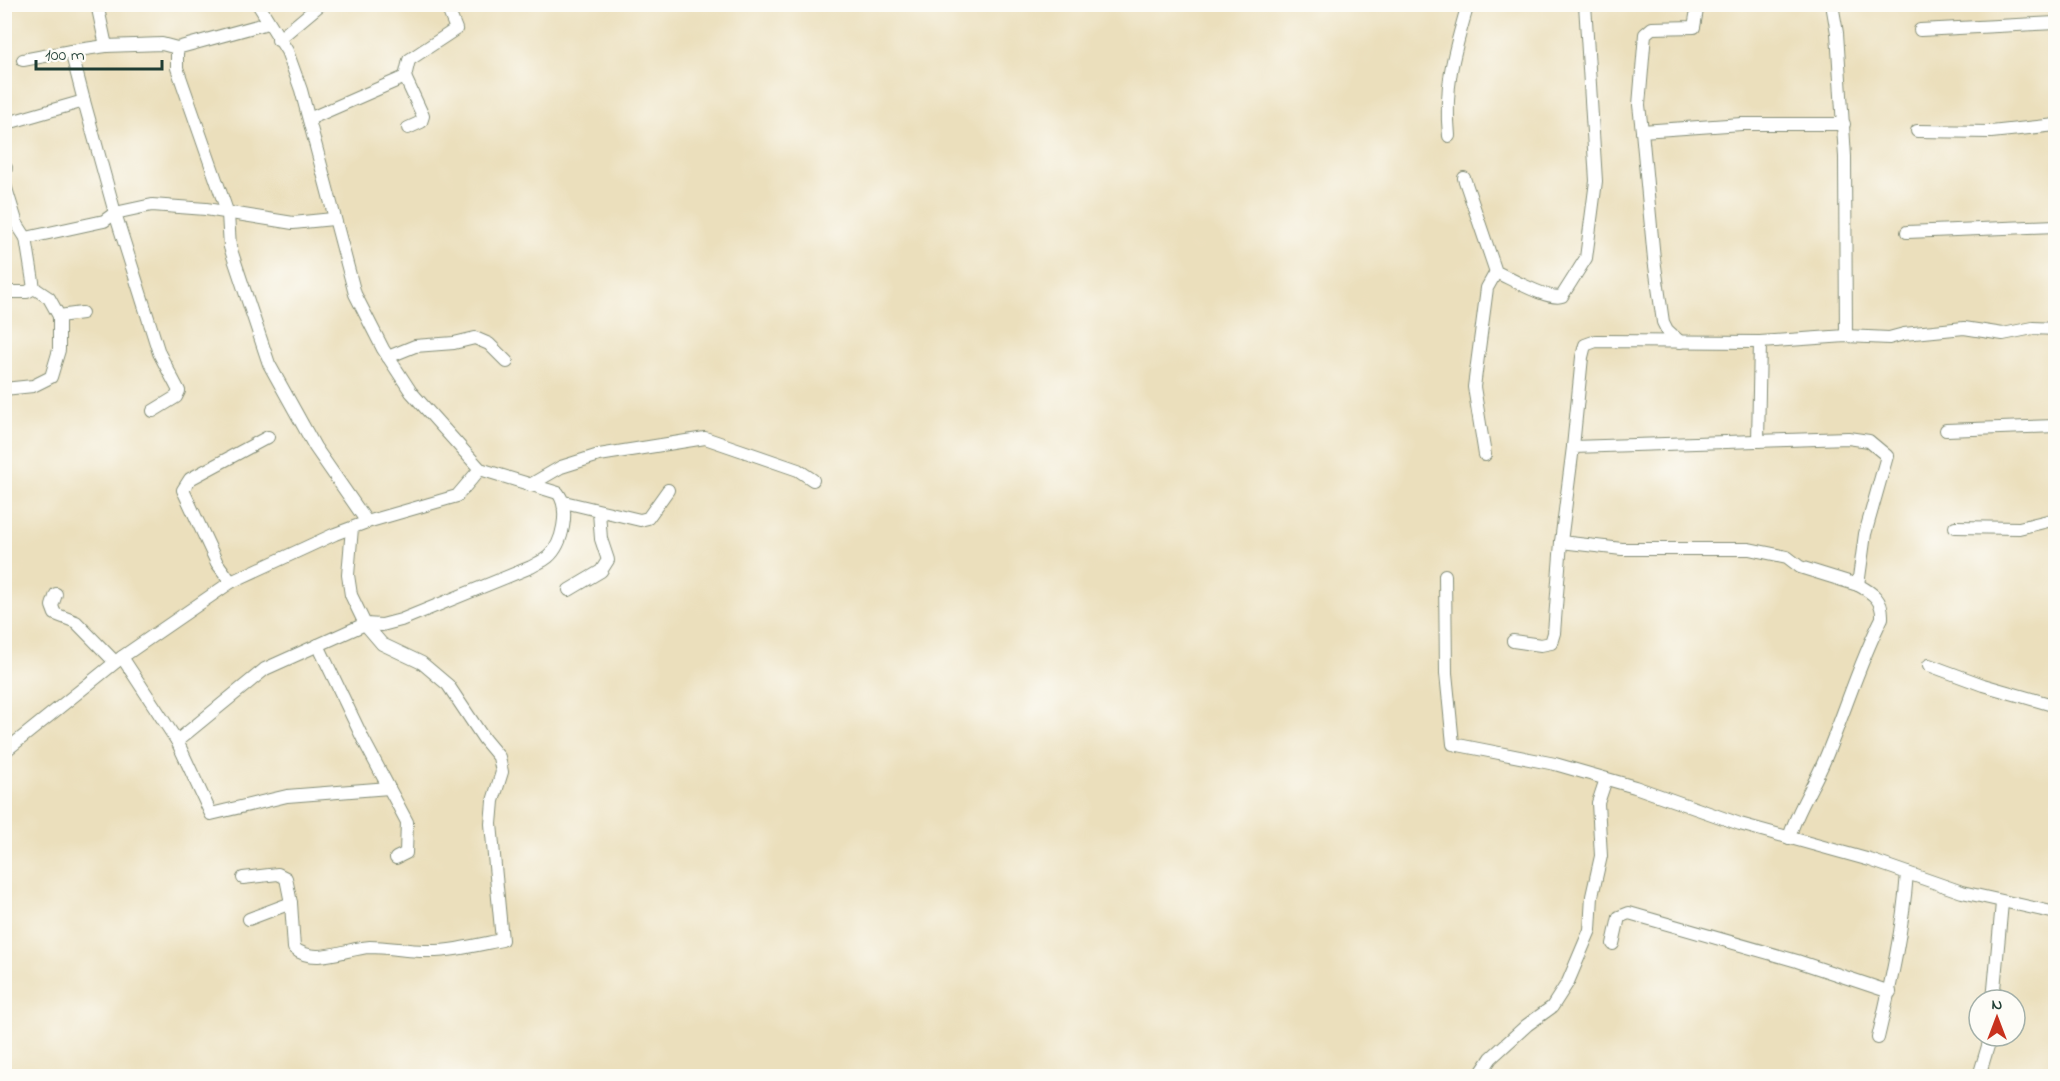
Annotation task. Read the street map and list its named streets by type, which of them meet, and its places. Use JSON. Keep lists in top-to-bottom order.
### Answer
{
  "scale_bar": "100 m",
  "north": "top"
}
